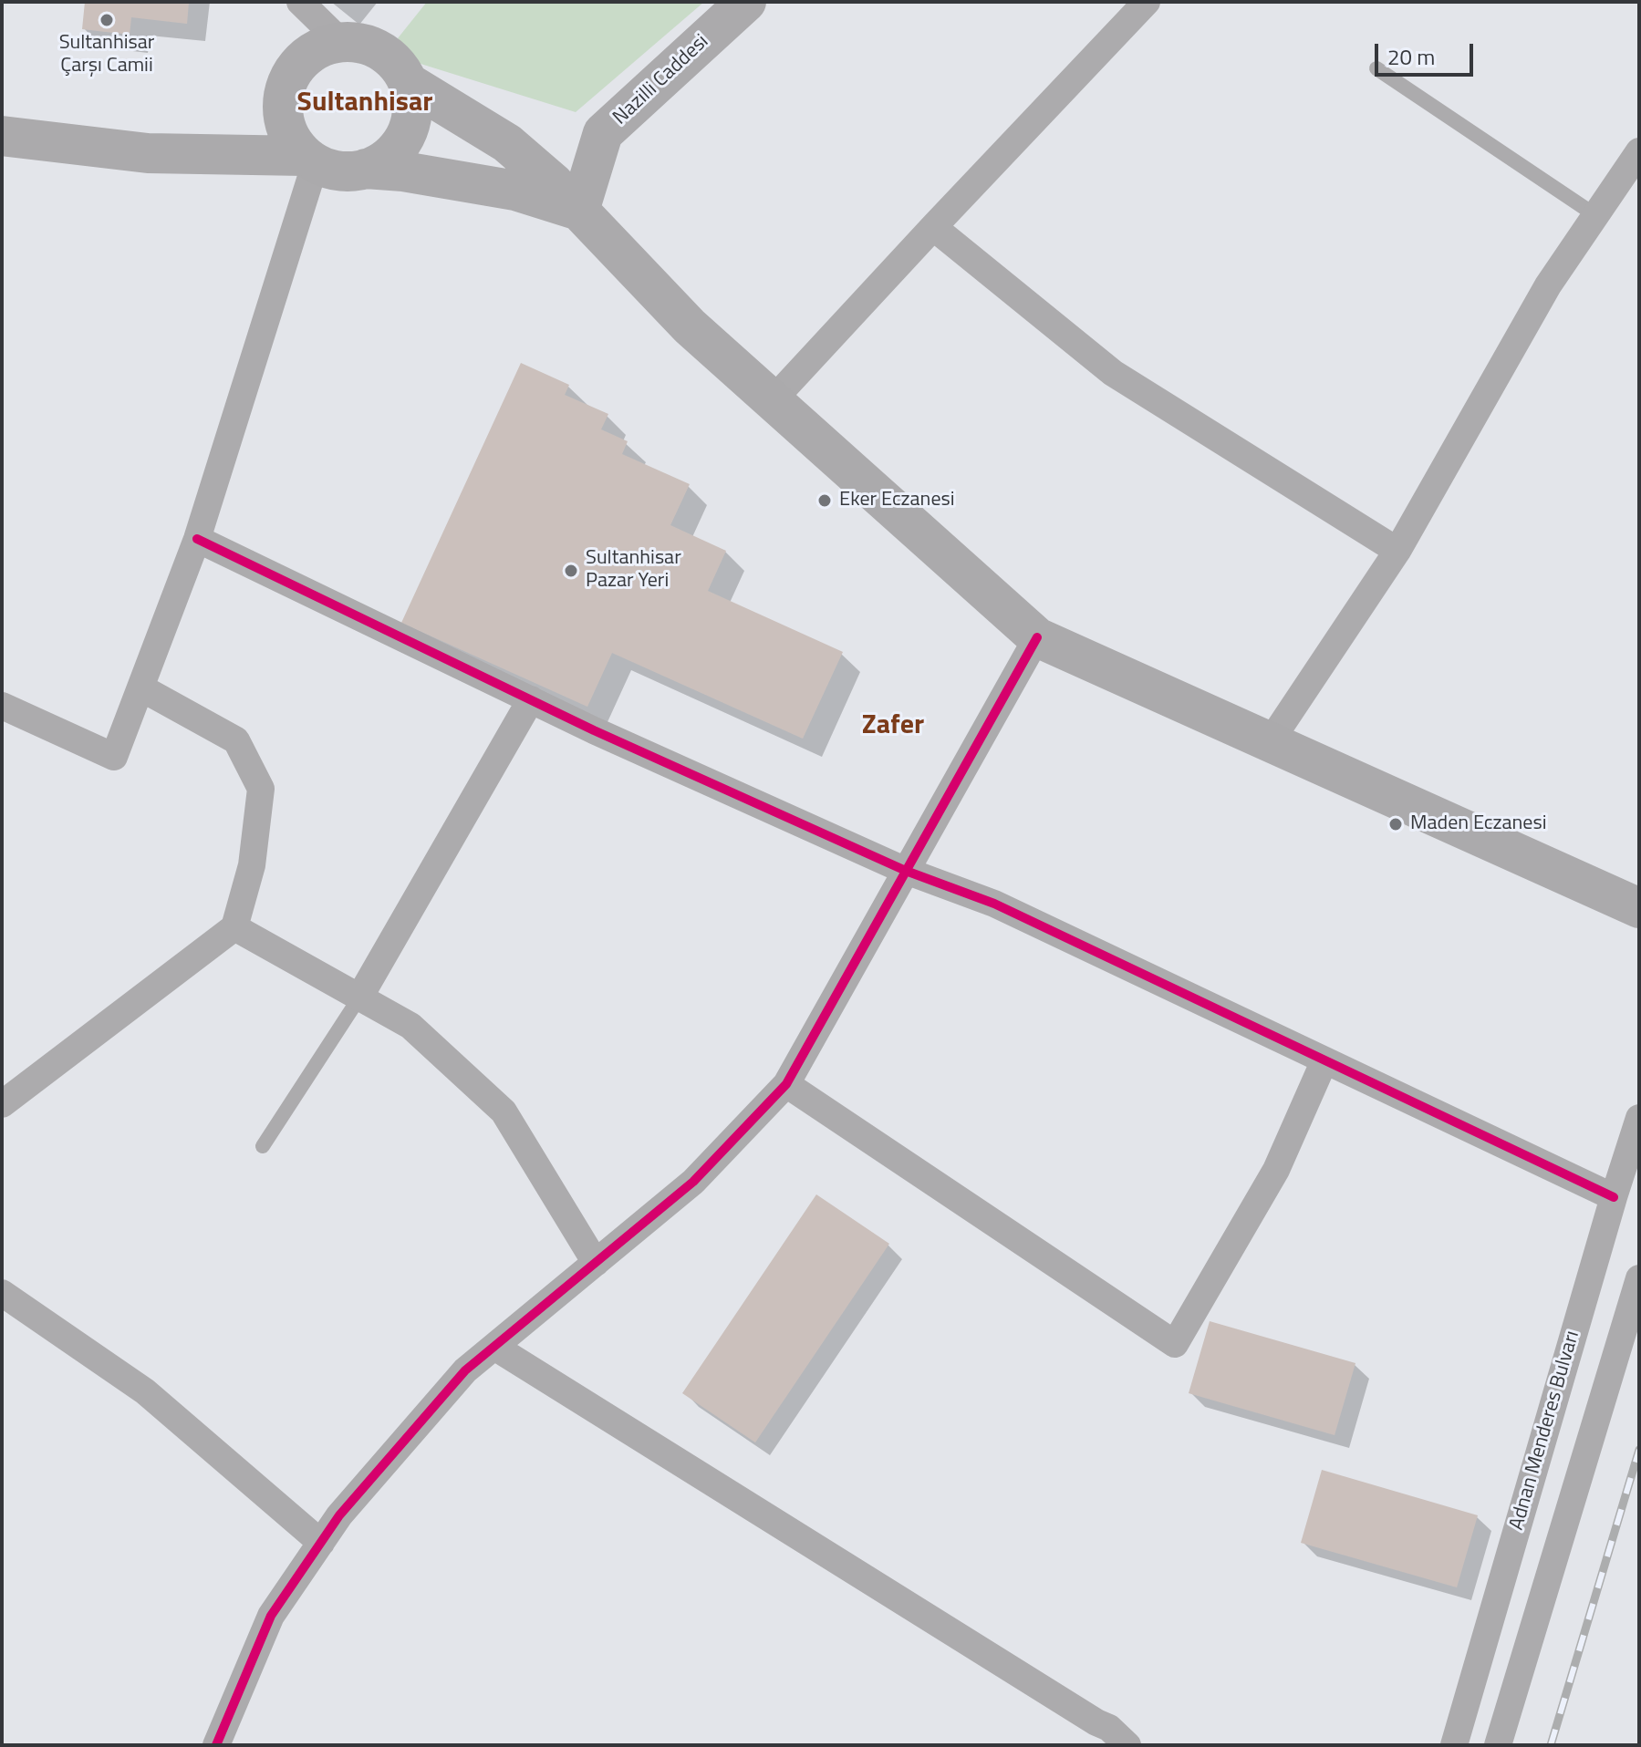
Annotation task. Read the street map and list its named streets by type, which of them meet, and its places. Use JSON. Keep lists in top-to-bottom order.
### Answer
{
  "streets": {
    "main road": ["Nazilli Caddesi"],
    "street": ["Adnan Menderes Bulvarı"]
  },
  "districts": ["Sultanhisar", "Zafer"],
  "places": [
    "Sultanhisar Çarşı Camii",
    "Eker Eczanesi",
    "Sultanhisar Pazar Yeri",
    "Maden Eczanesi"
  ],
  "scale_bar": "20 m"
}
